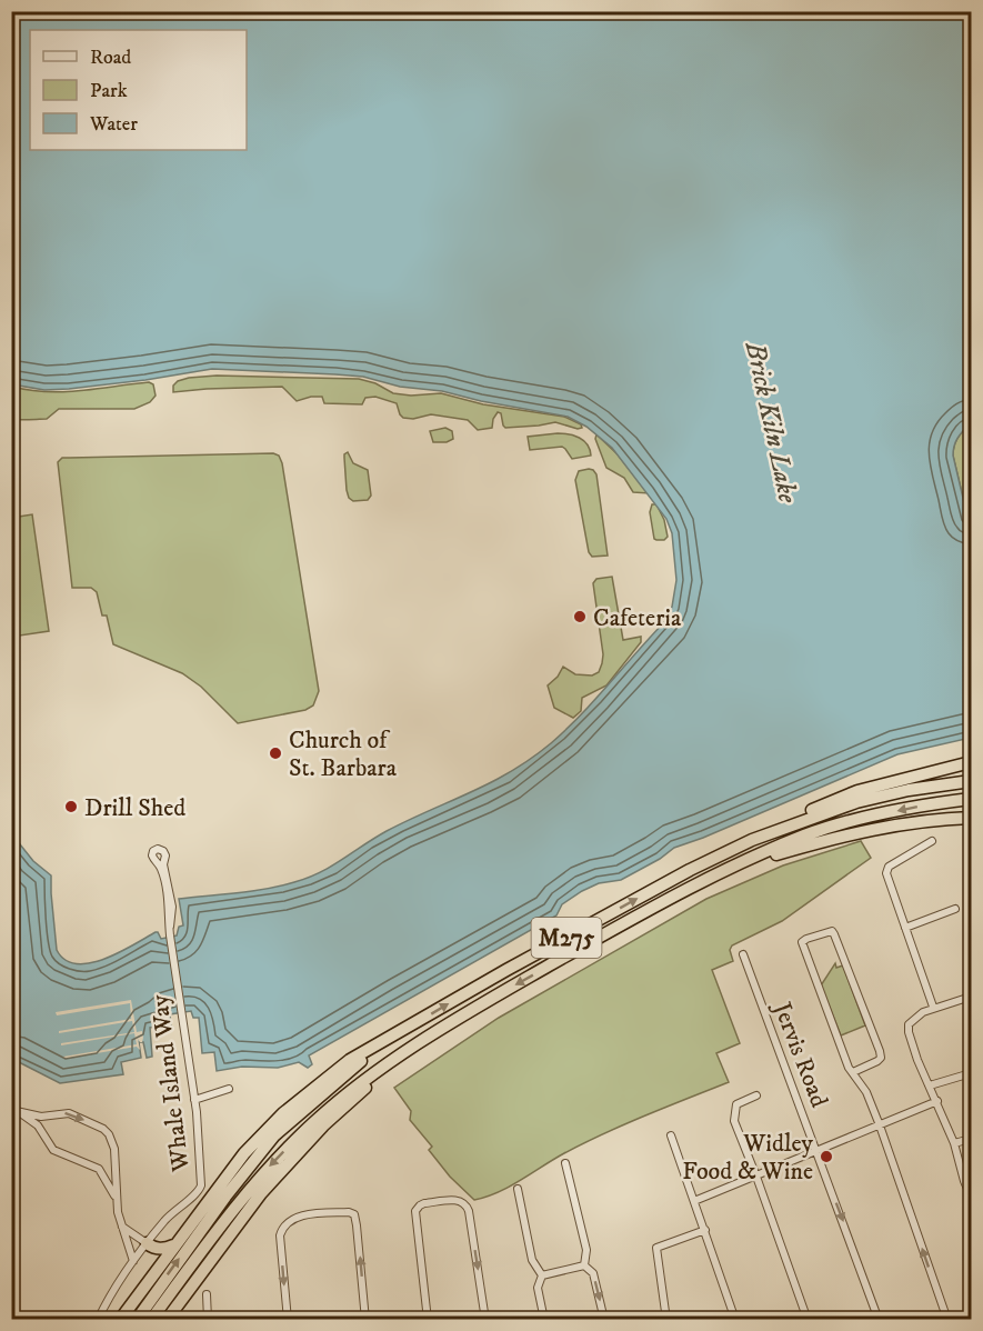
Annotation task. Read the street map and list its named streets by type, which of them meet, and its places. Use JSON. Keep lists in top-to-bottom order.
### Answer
{
  "streets": {
    "highway": ["M275"],
    "street": ["Jervis Road", "Whale Island Way"]
  },
  "one_way": ["Jervis Road"],
  "water": ["Brick Kiln Lake"],
  "places": [
    "Cafeteria",
    "Church of St. Barbara",
    "Drill Shed",
    "Widley Food & Wine"
  ],
  "legend": ["Road", "Park", "Water"]
}
